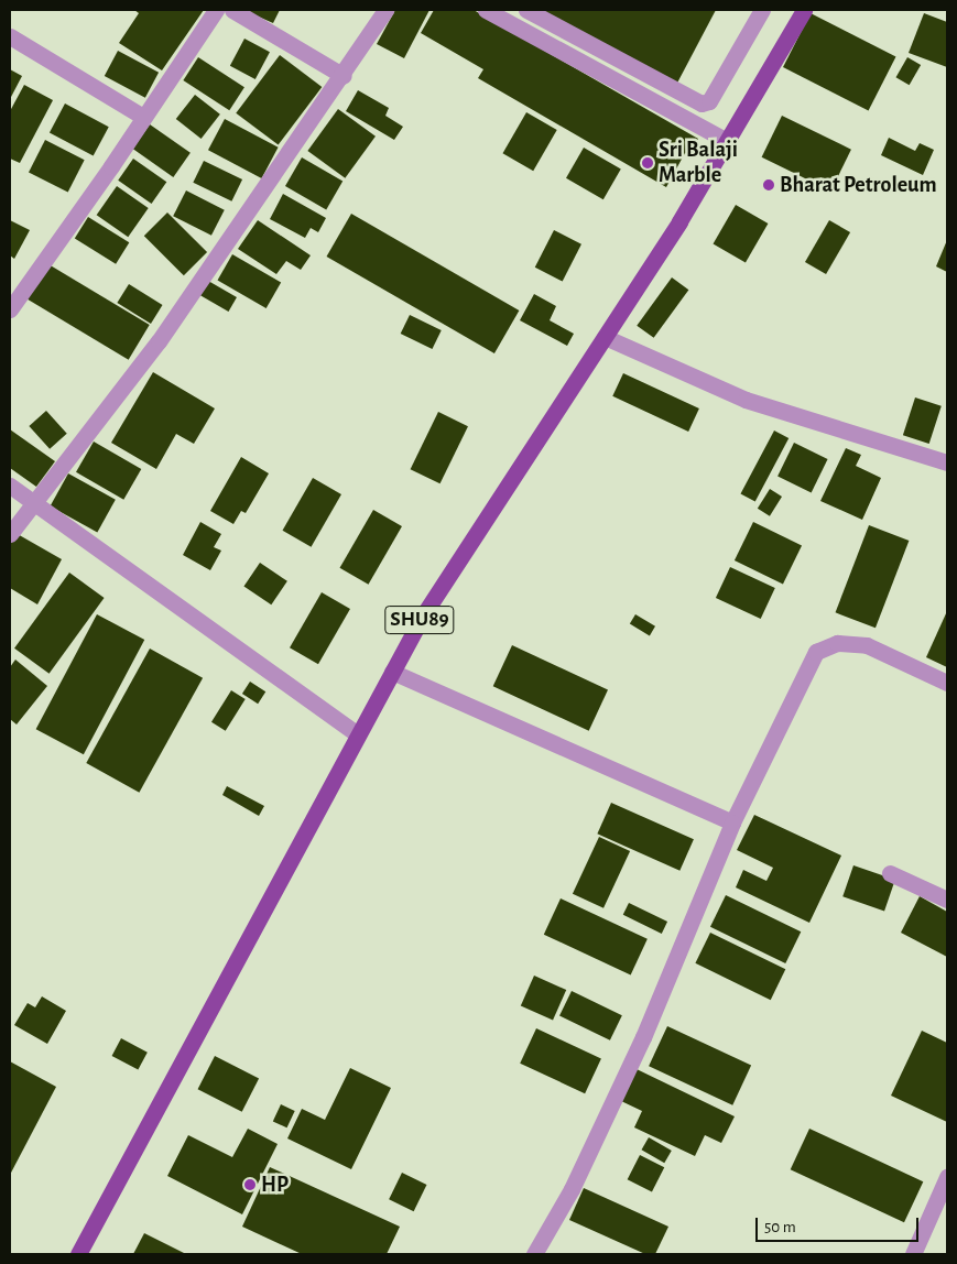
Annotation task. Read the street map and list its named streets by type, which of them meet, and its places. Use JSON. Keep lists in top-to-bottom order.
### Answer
{
  "streets": {
    "main road": ["SHU89"]
  },
  "places": ["Sri Balaji Marble", "Bharat Petroleum", "HP"],
  "scale_bar": "50 m"
}
